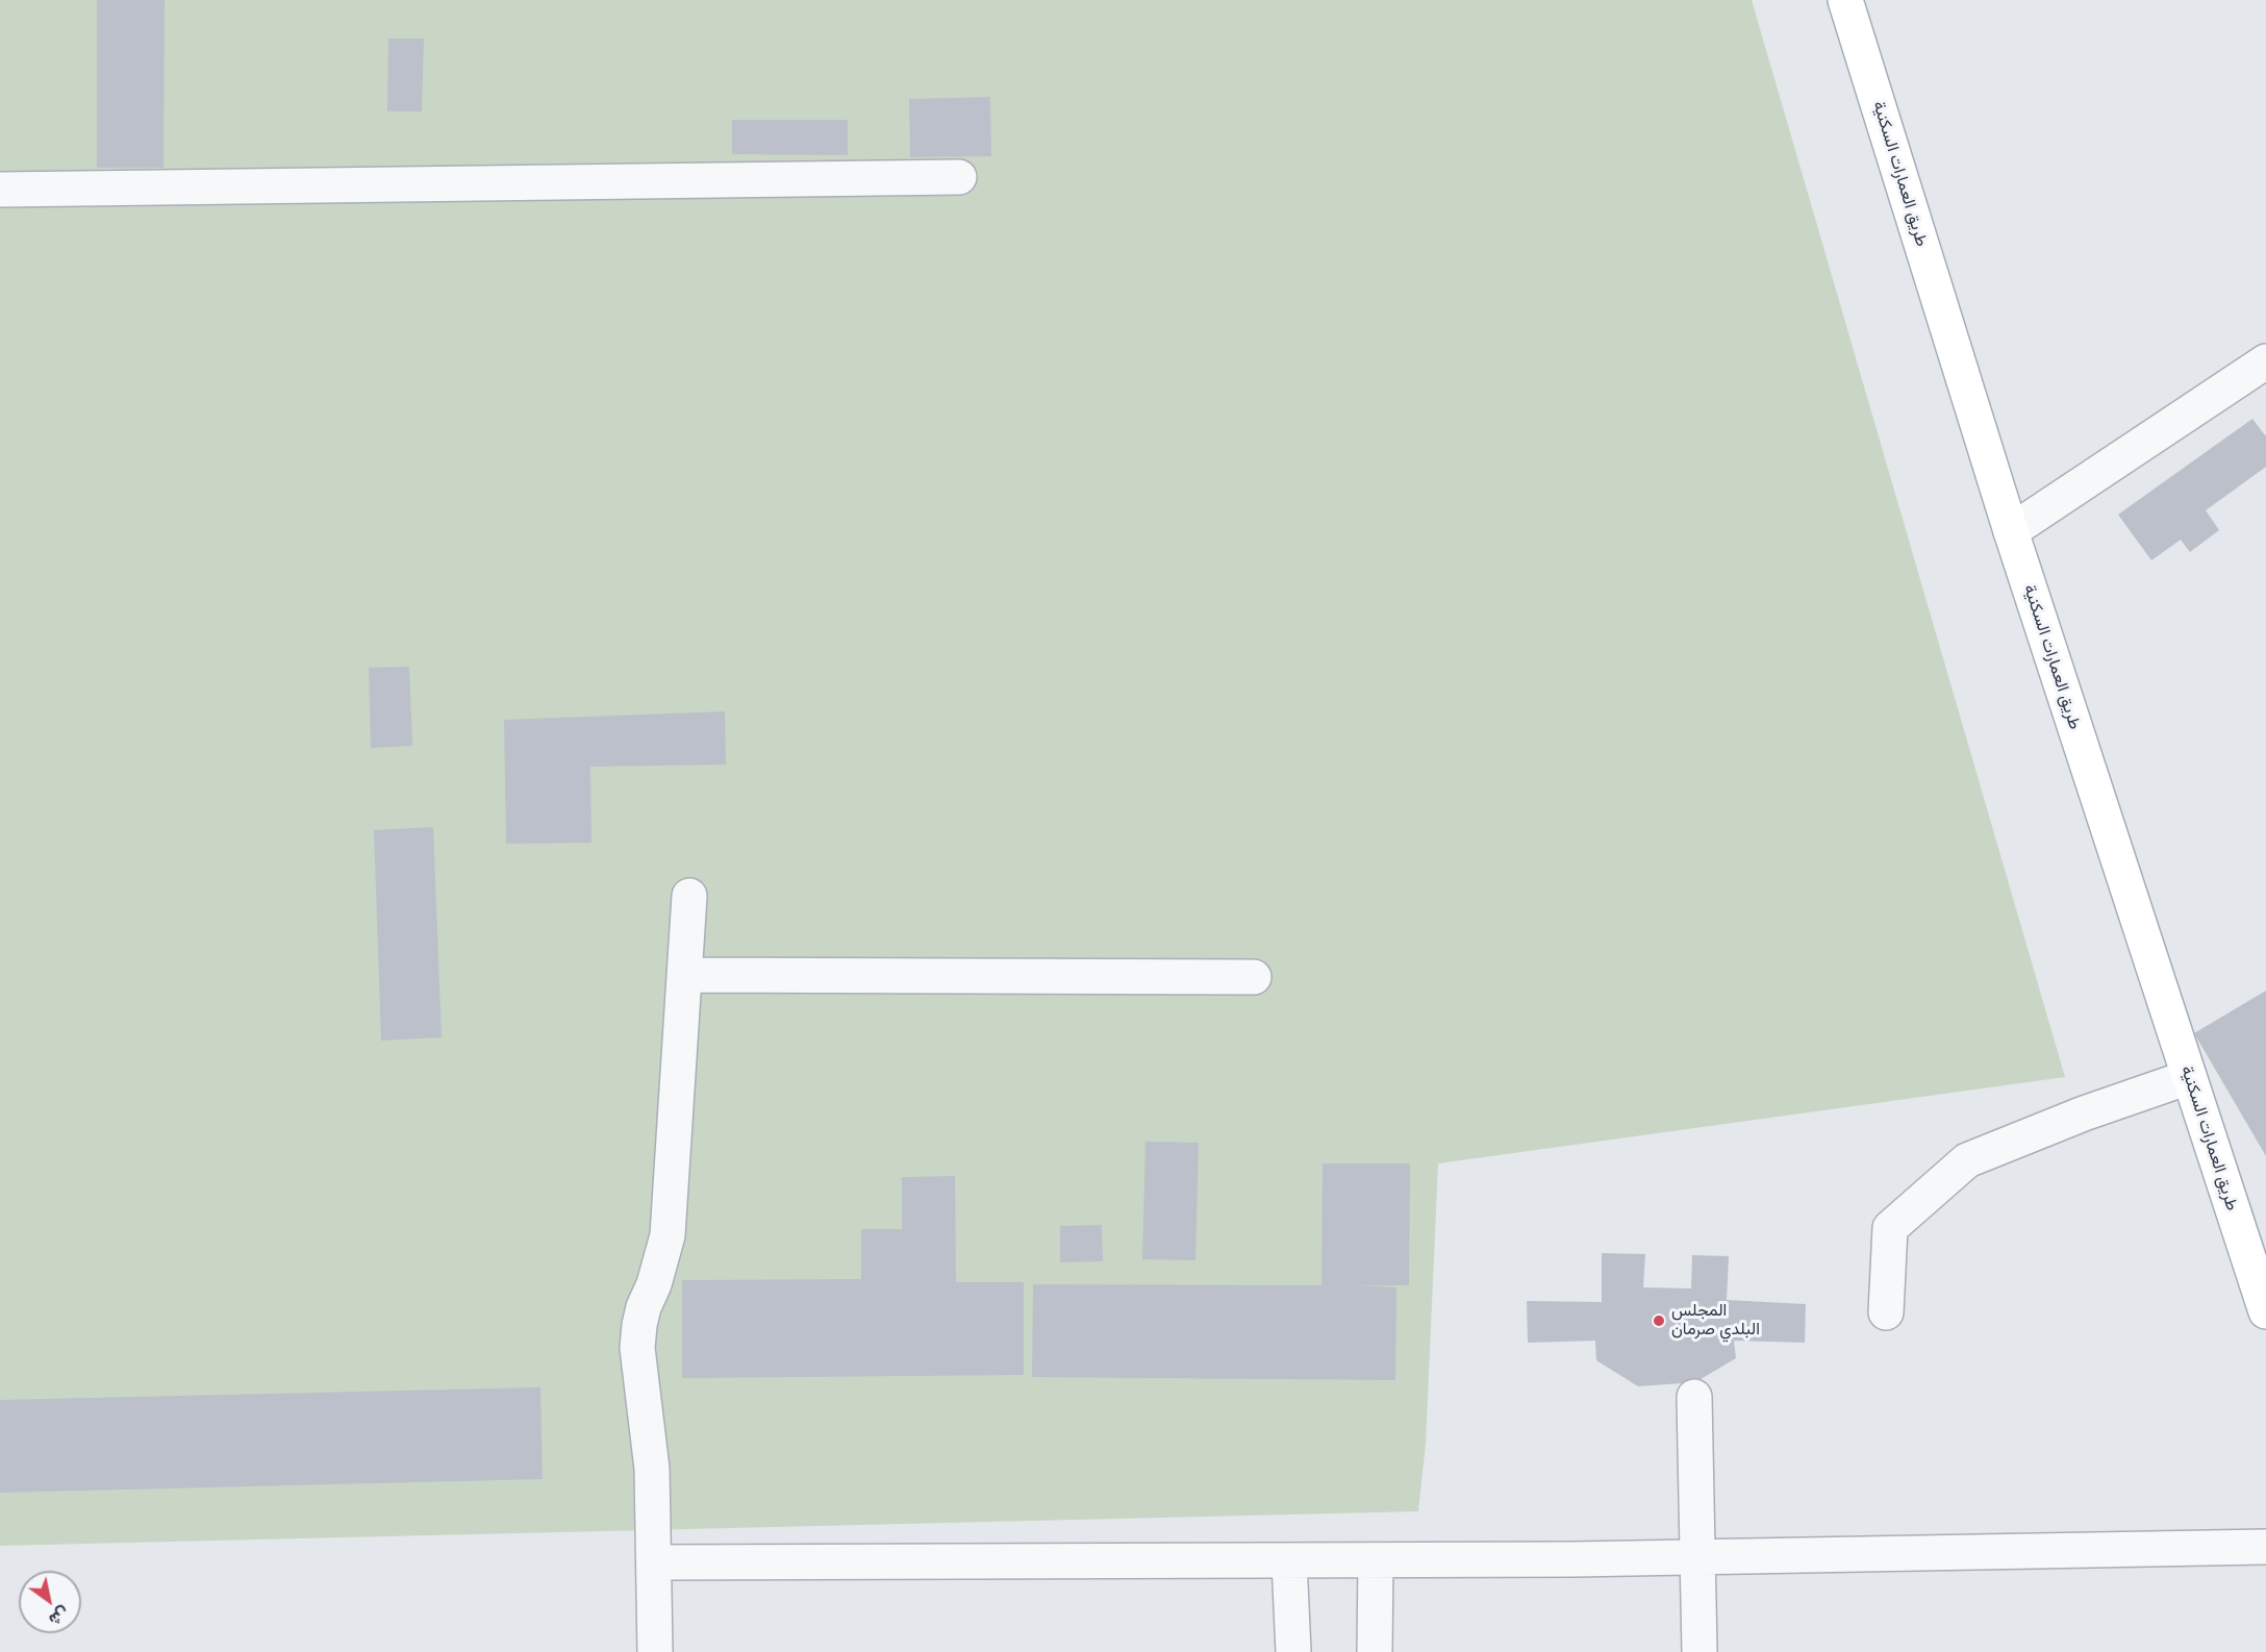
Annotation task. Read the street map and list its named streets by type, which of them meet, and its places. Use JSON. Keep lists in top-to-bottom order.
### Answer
{
  "streets": {
    "main road": ["طريق العمارات السكنية"]
  },
  "places": ["المجلس البلدي صرمان"],
  "north": "bottom right"
}
